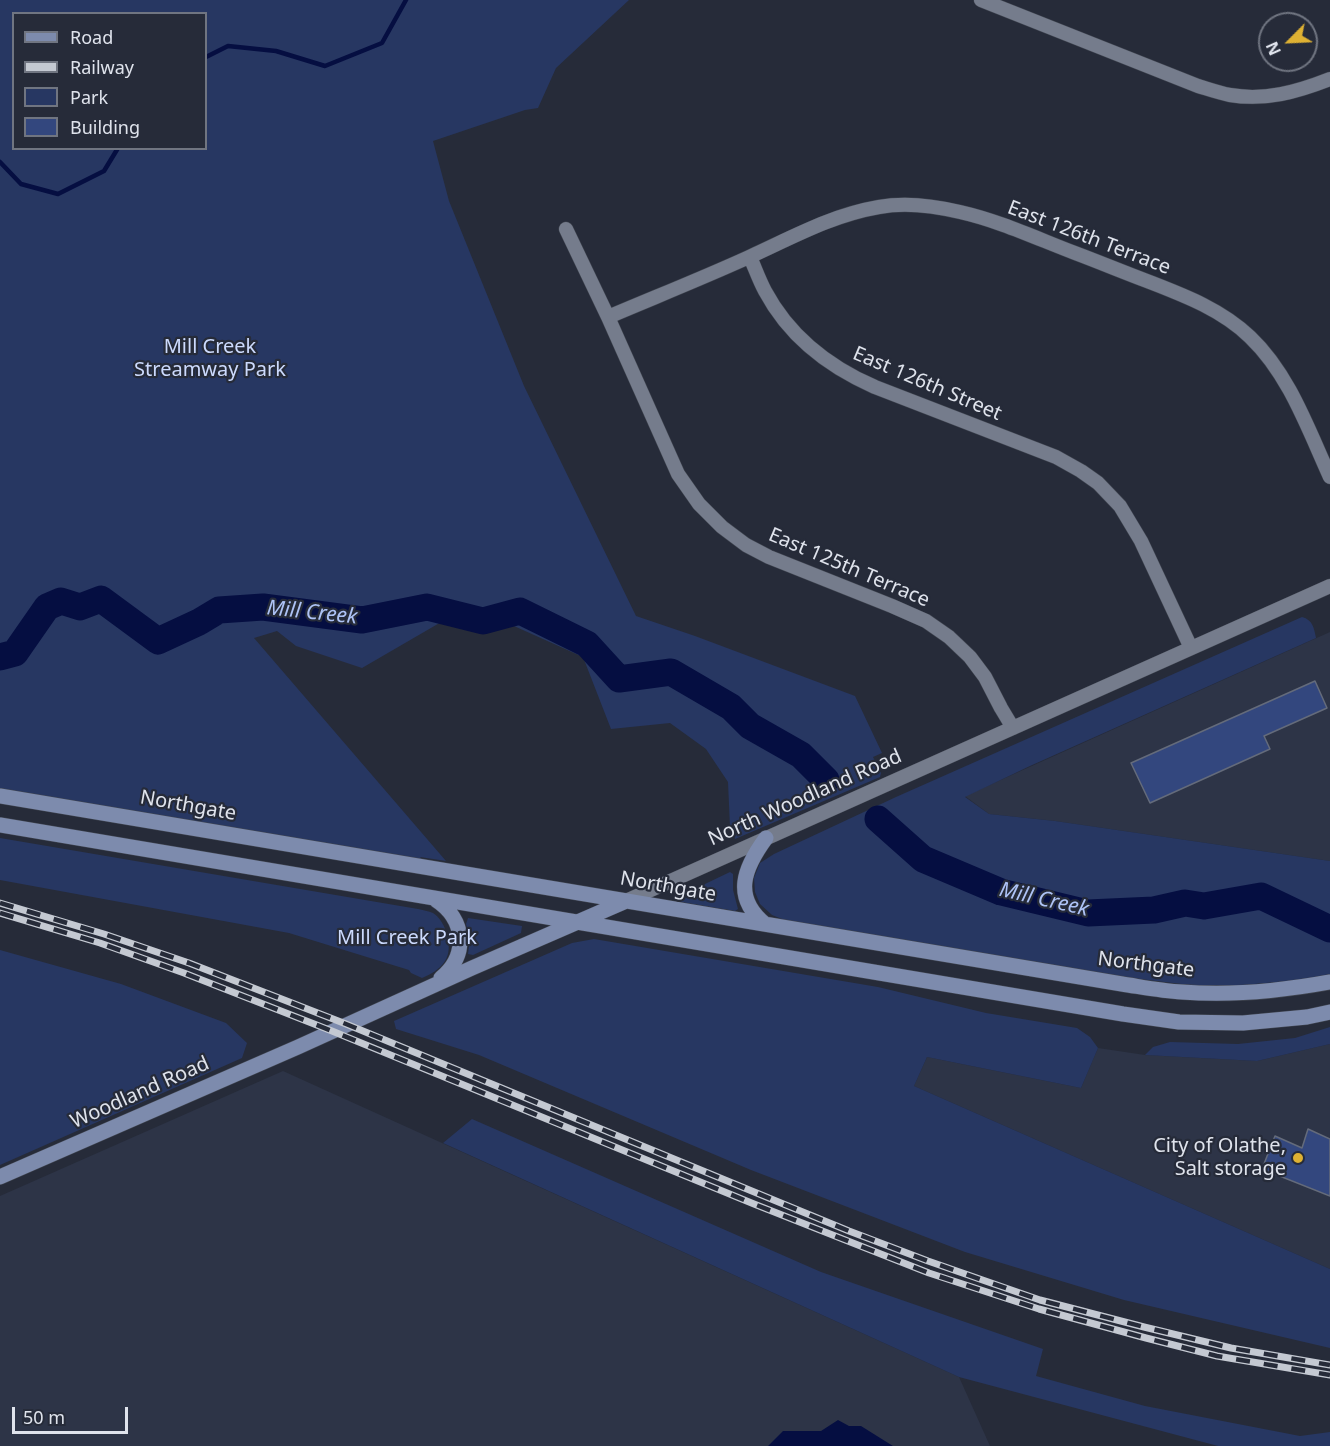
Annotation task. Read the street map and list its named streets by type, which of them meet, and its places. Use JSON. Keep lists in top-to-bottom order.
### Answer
{
  "streets": {
    "main road": ["North Woodland Road", "Northgate", "Woodland Road"],
    "street": ["East 126th Terrace", "East 126th Street", "East 125th Terrace"]
  },
  "crossings": [
    ["East 126th Terrace", "East 126th Street"],
    ["East 126th Street", "North Woodland Road"],
    ["East 125th Terrace", "North Woodland Road"],
    ["North Woodland Road", "Northgate"],
    ["North Woodland Road", "Woodland Road"]
  ],
  "water": ["Mill Creek"],
  "parks": ["Mill Creek Streamway Park", "Mill Creek Park"],
  "places": ["City of Olathe, Salt storage"],
  "legend": [
    "Road",
    "Railway",
    "Park",
    "Building"
  ],
  "scale_bar": "50 m",
  "north": "bottom left"
}
